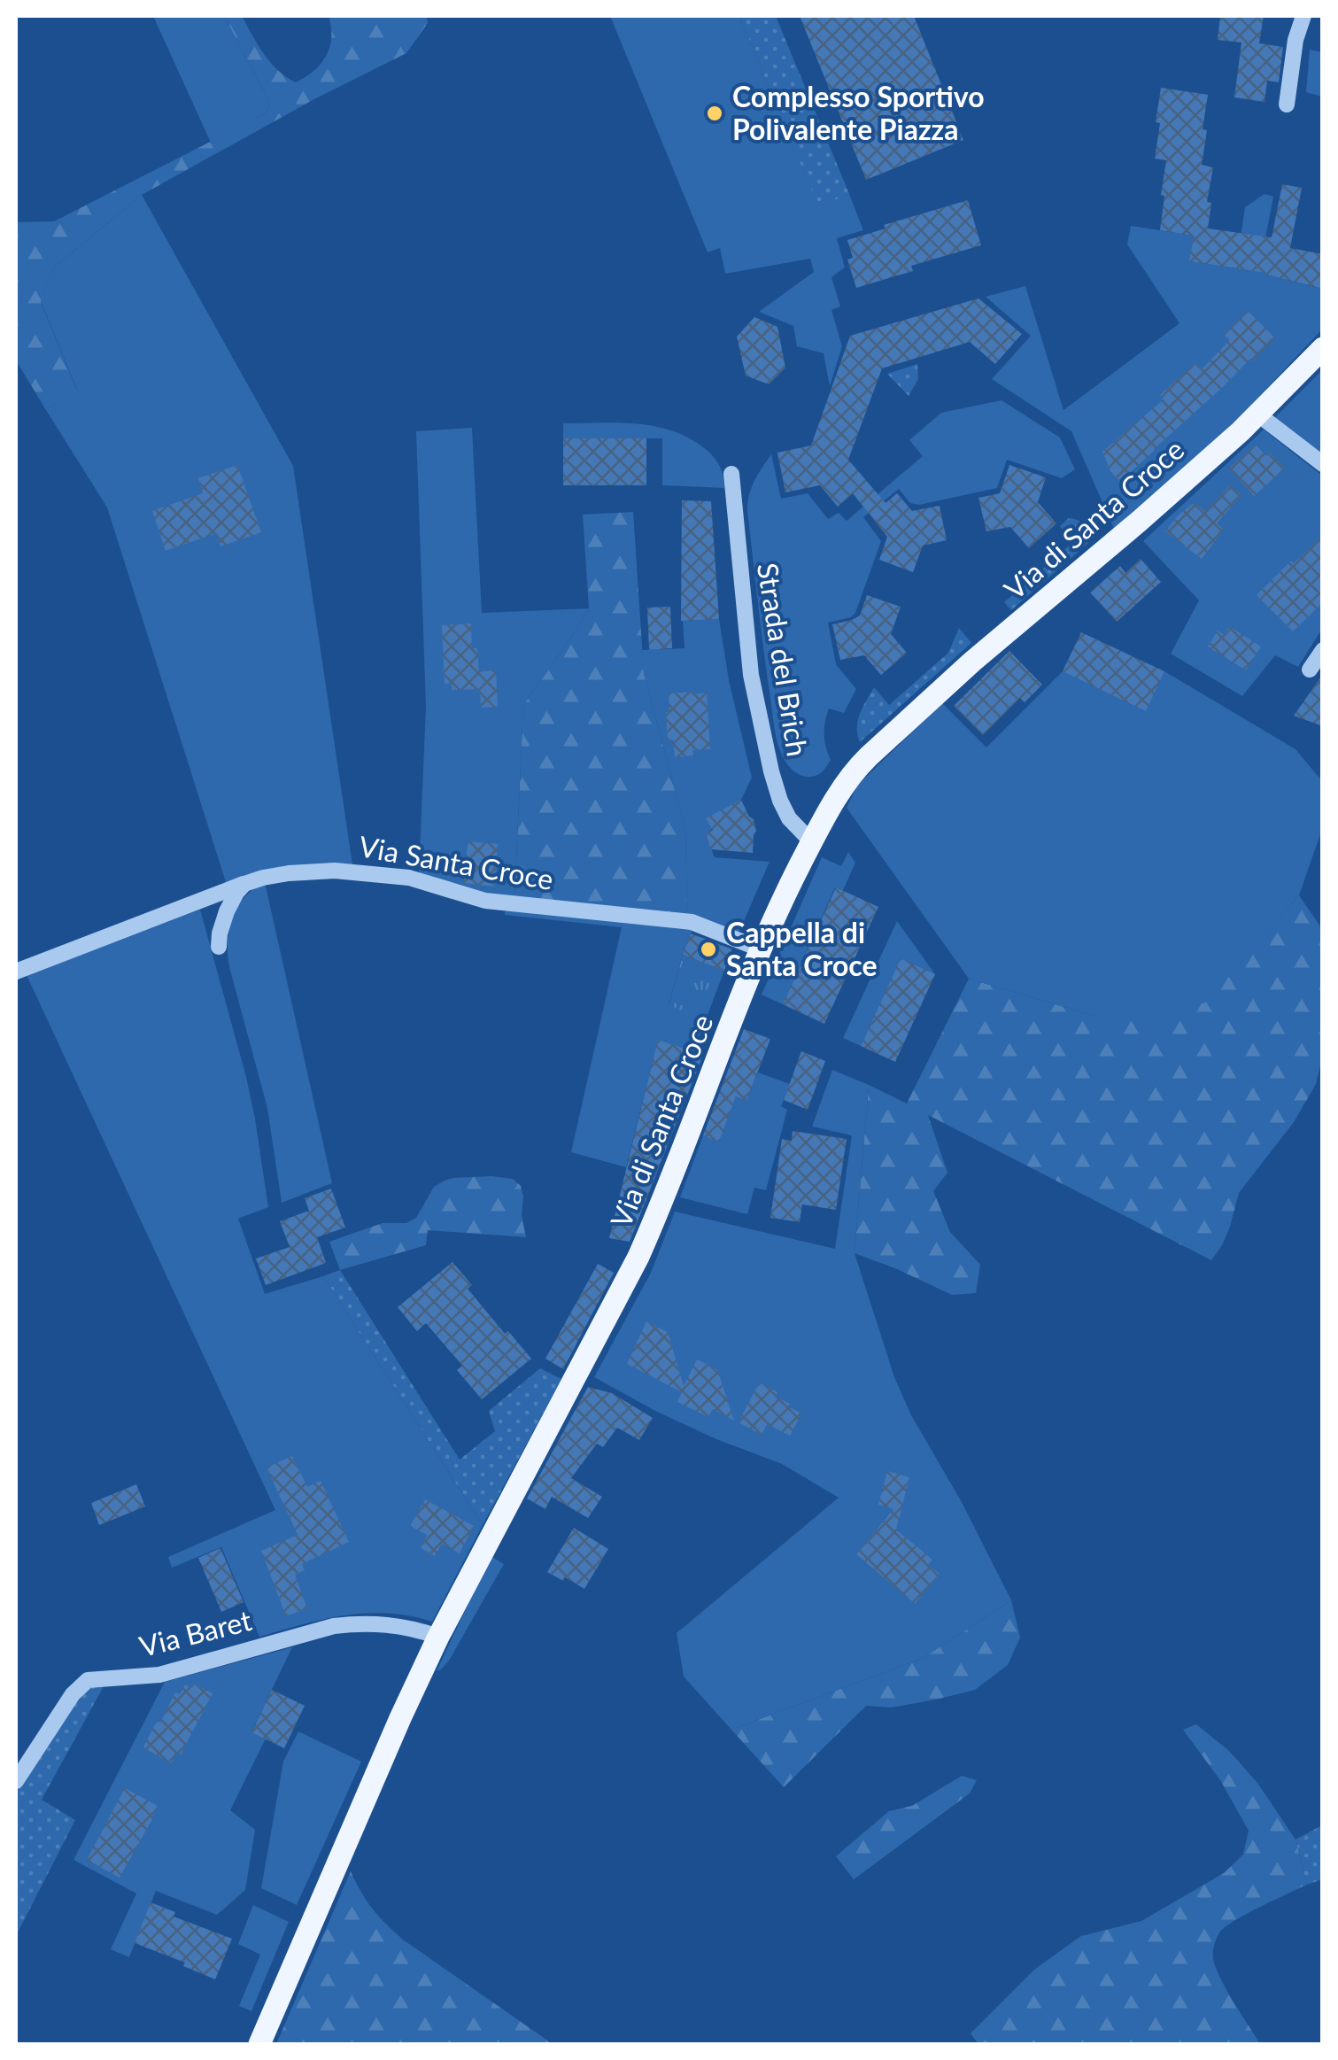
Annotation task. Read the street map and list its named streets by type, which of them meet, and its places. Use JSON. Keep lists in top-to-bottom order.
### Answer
{
  "streets": {
    "main road": ["Via di Santa Croce"],
    "street": ["Strada del Brich", "Via Santa Croce", "Via Baret"]
  },
  "crossings": [
    ["Via di Santa Croce", "Strada del Brich"],
    ["Via di Santa Croce", "Via Santa Croce"],
    ["Via di Santa Croce", "Via Baret"]
  ],
  "places": ["Complesso Sportivo Polivalente Piazza", "Cappella di Santa Croce"]
}
